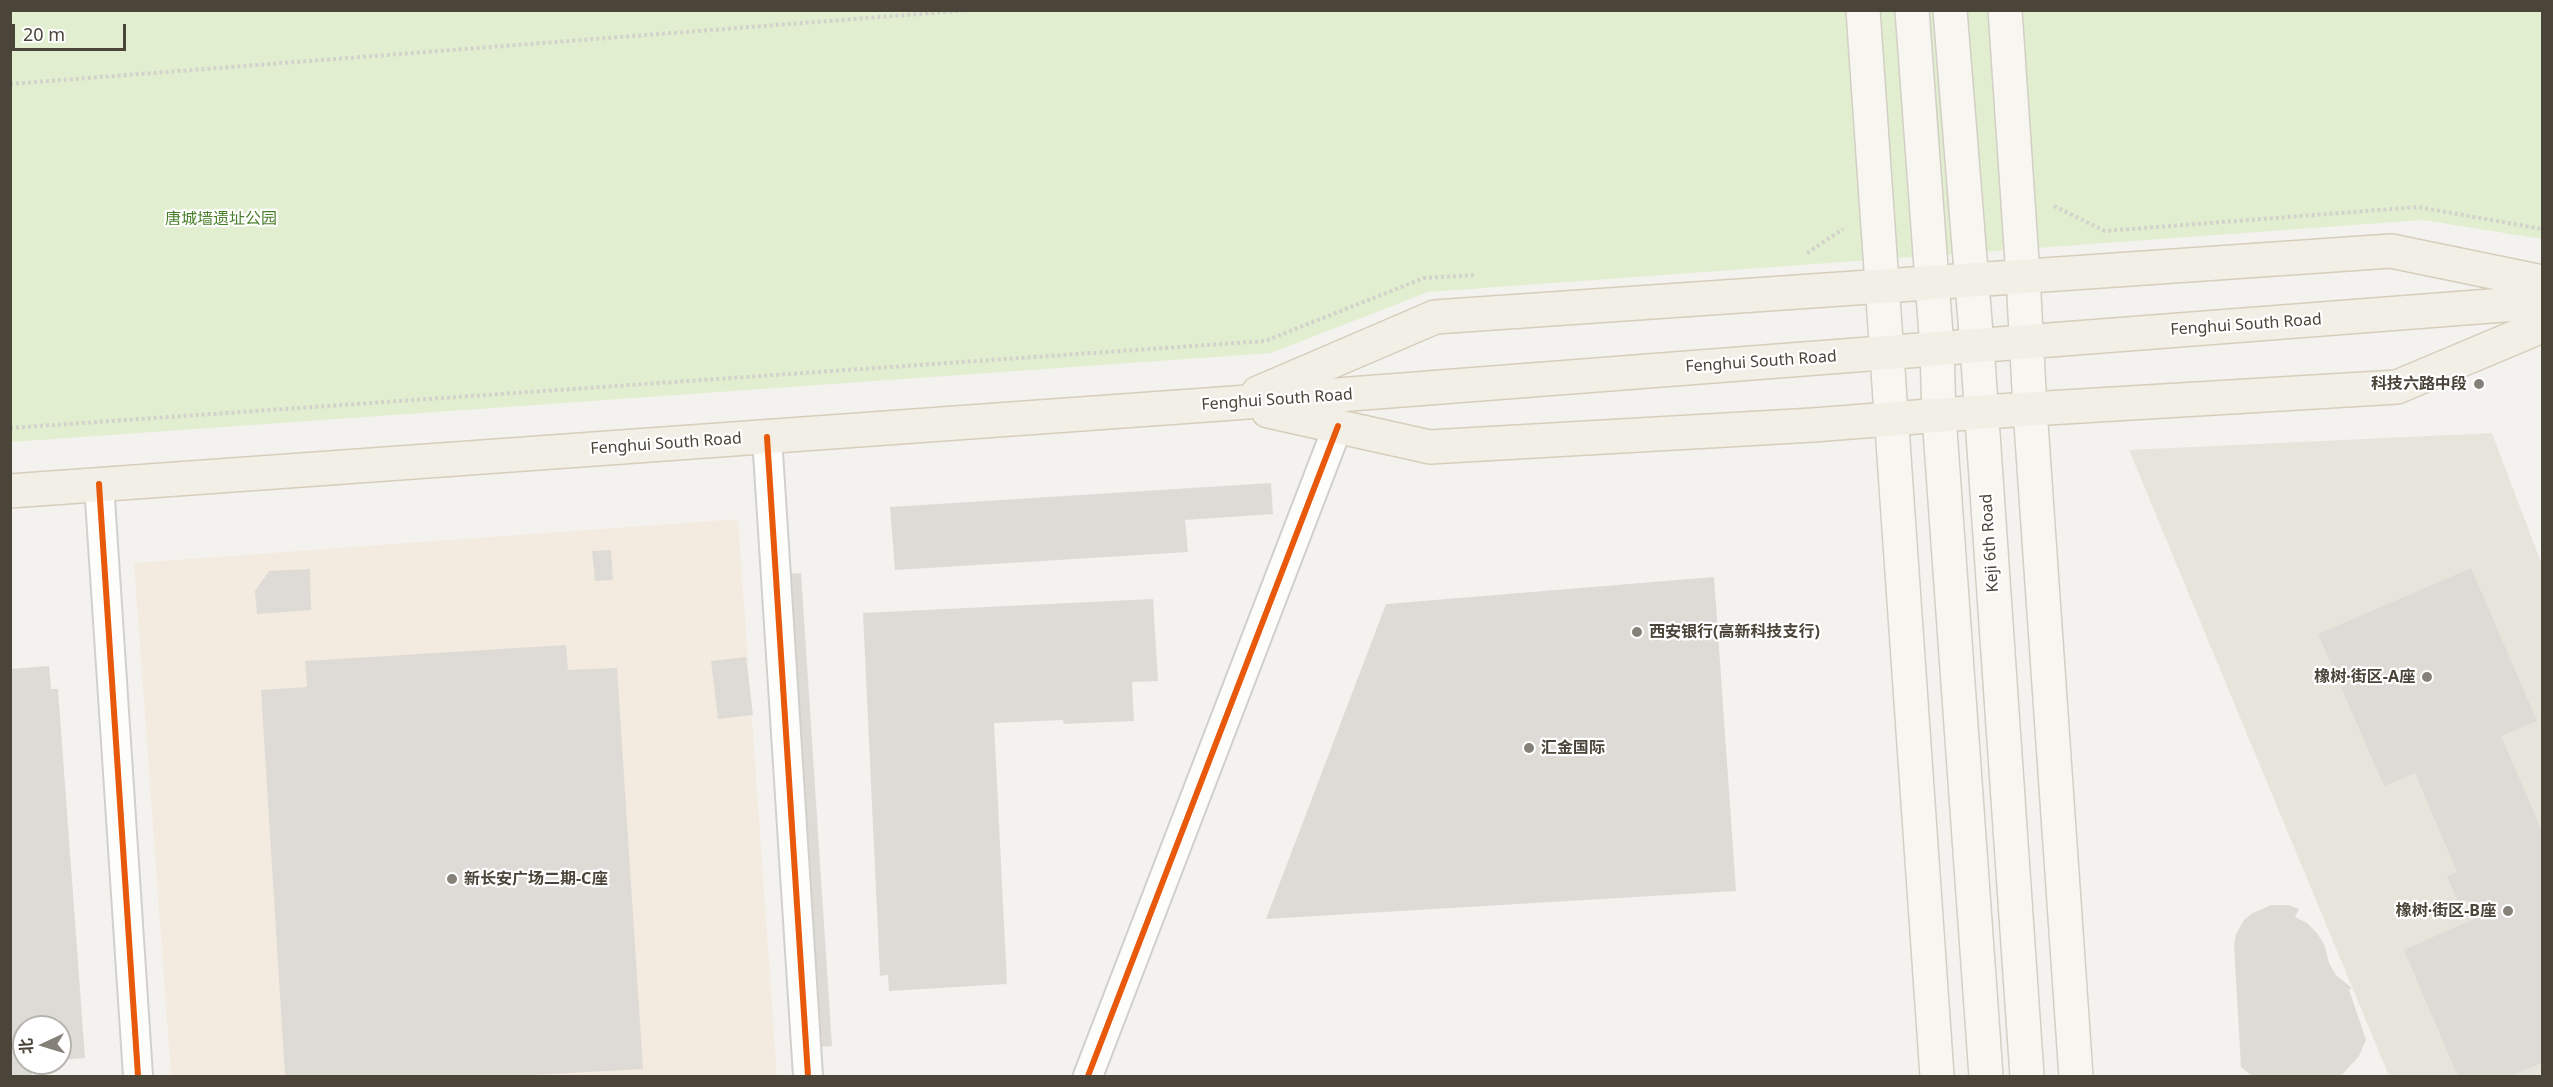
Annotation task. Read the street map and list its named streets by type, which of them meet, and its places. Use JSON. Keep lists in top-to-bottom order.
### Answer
{
  "streets": {
    "main road": ["Fenghui South Road", "Keji 6th Road"]
  },
  "crossings": [
    ["Fenghui South Road", "Keji 6th Road"]
  ],
  "parks": ["唐城墙遗址公园"],
  "places": [
    "科技六路中段",
    "西安银行(高新科技支行)",
    "橡树·街区-A座",
    "汇金国际",
    "新长安广场二期-C座",
    "橡树·街区-B座"
  ],
  "scale_bar": "20 m",
  "north": "left"
}
